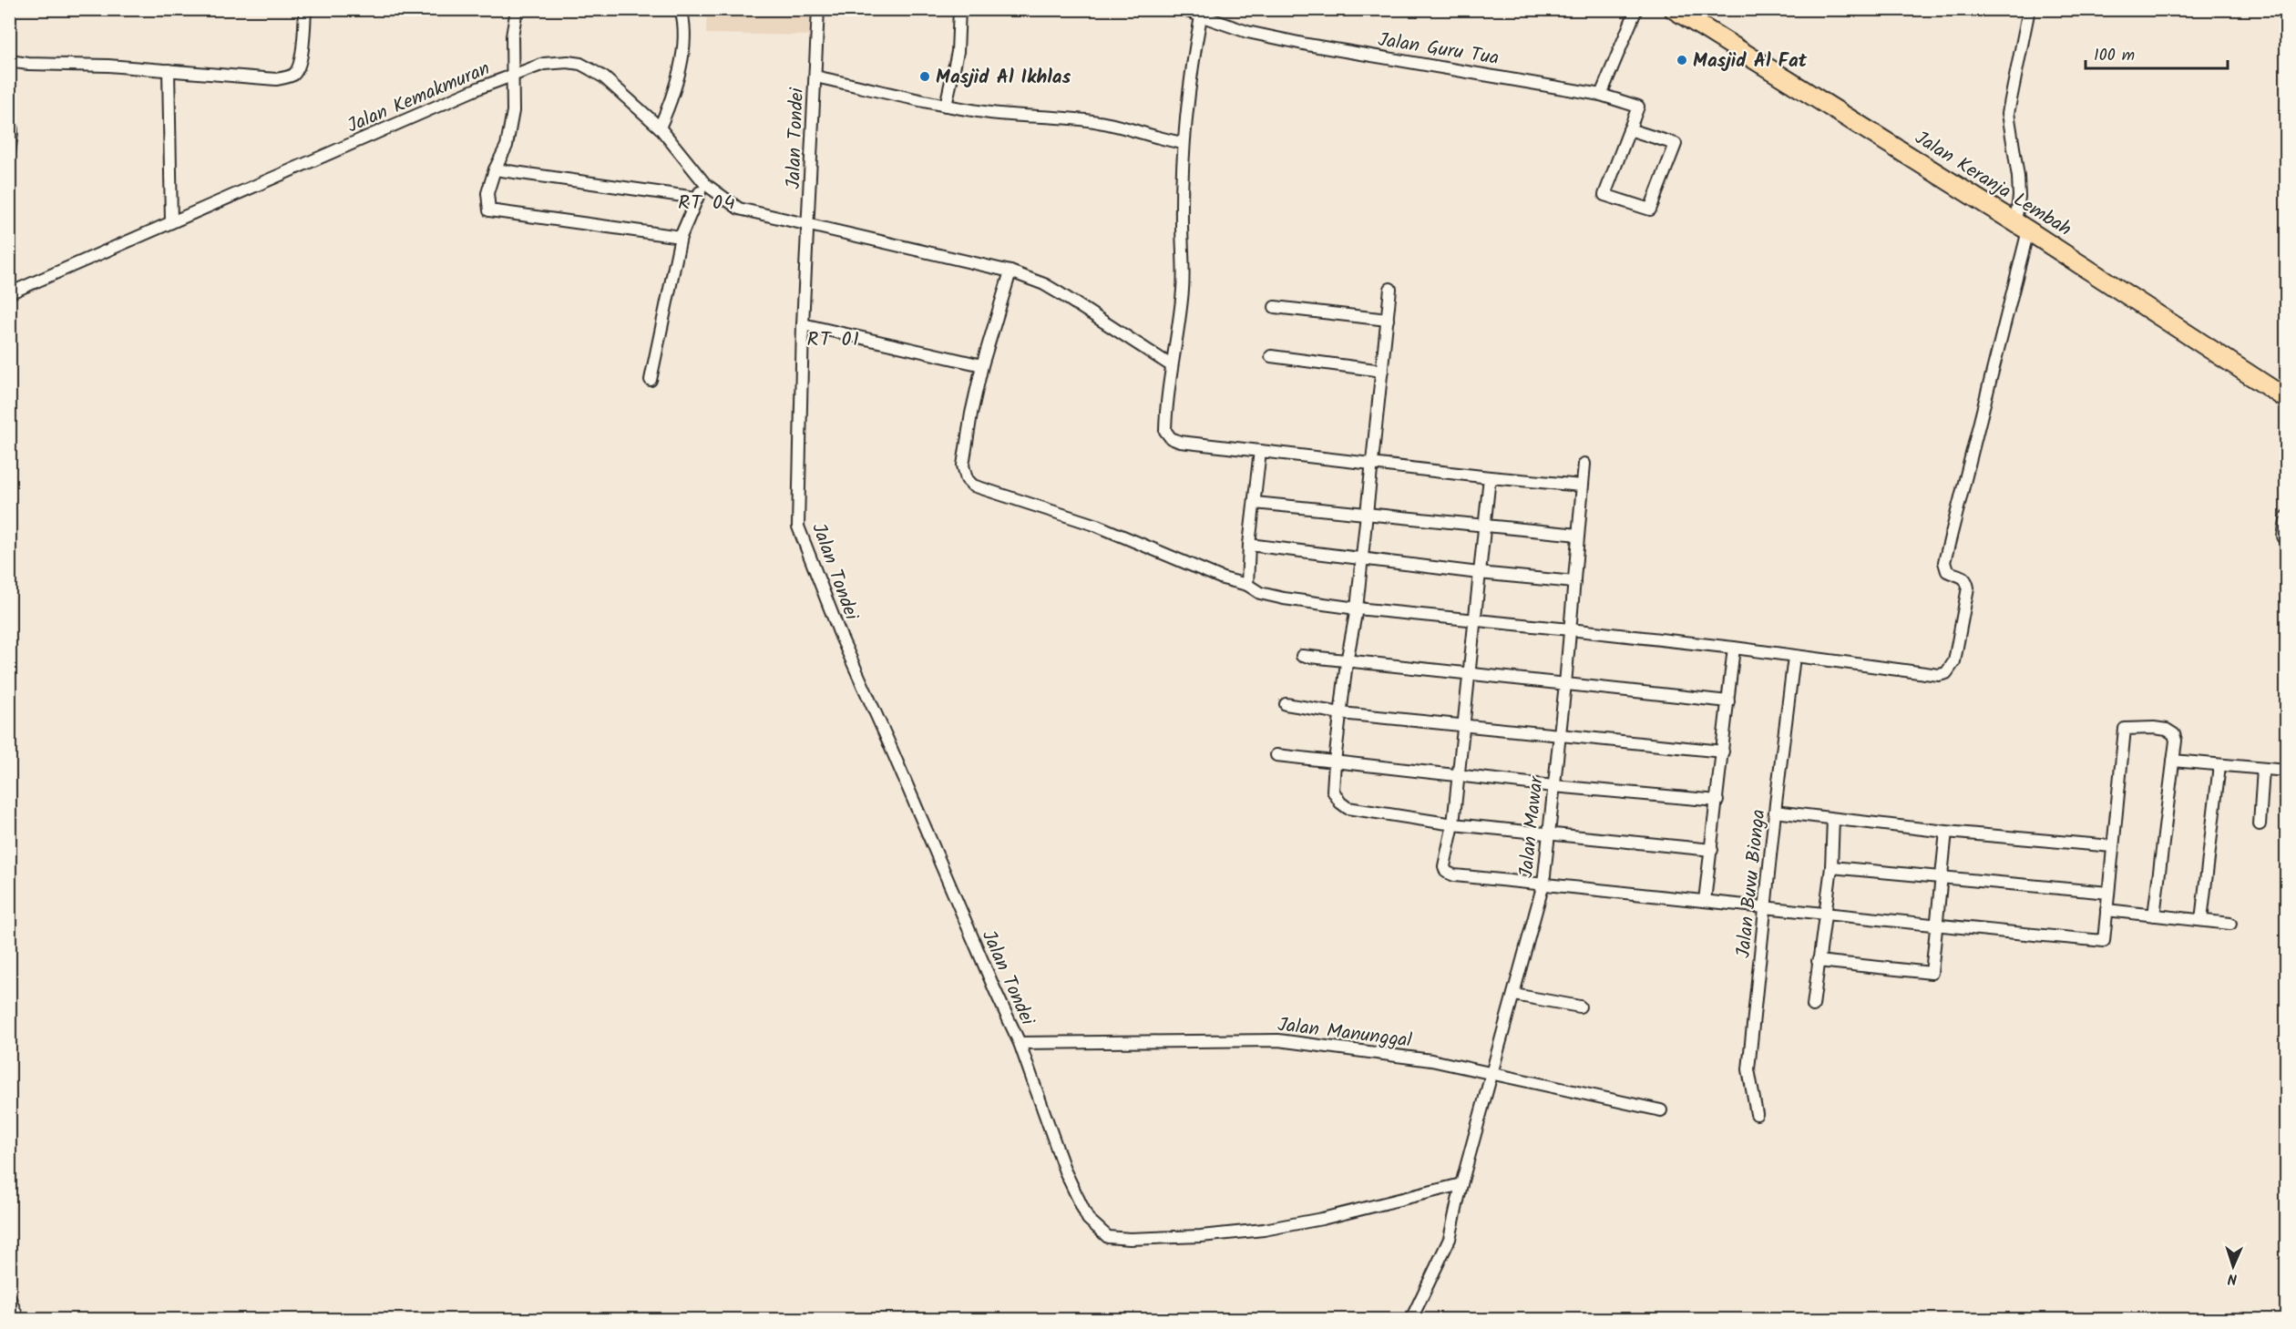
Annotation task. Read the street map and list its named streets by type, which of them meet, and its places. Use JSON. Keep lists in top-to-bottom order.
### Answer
{
  "streets": {
    "main road": ["Jalan Keranja Lembah"],
    "street": [
      "Jalan Guru Tua",
      "Jalan Kemakmuran",
      "Jalan Tondei",
      "Jalan Mawar",
      "Jalan Buvu Bionga",
      "Jalan Manunggal"
    ]
  },
  "crossings": [
    ["Jalan Kemakmuran", "Jalan Tondei"],
    ["Jalan Tondei", "Jalan Mawar"],
    ["Jalan Tondei", "Jalan Manunggal"],
    ["Jalan Mawar", "Jalan Manunggal"]
  ],
  "districts": ["RT 04", "RT 01"],
  "places": ["Masjid Al Fat", "Masjid Al Ikhlas"],
  "scale_bar": "100 m",
  "north": "bottom"
}
